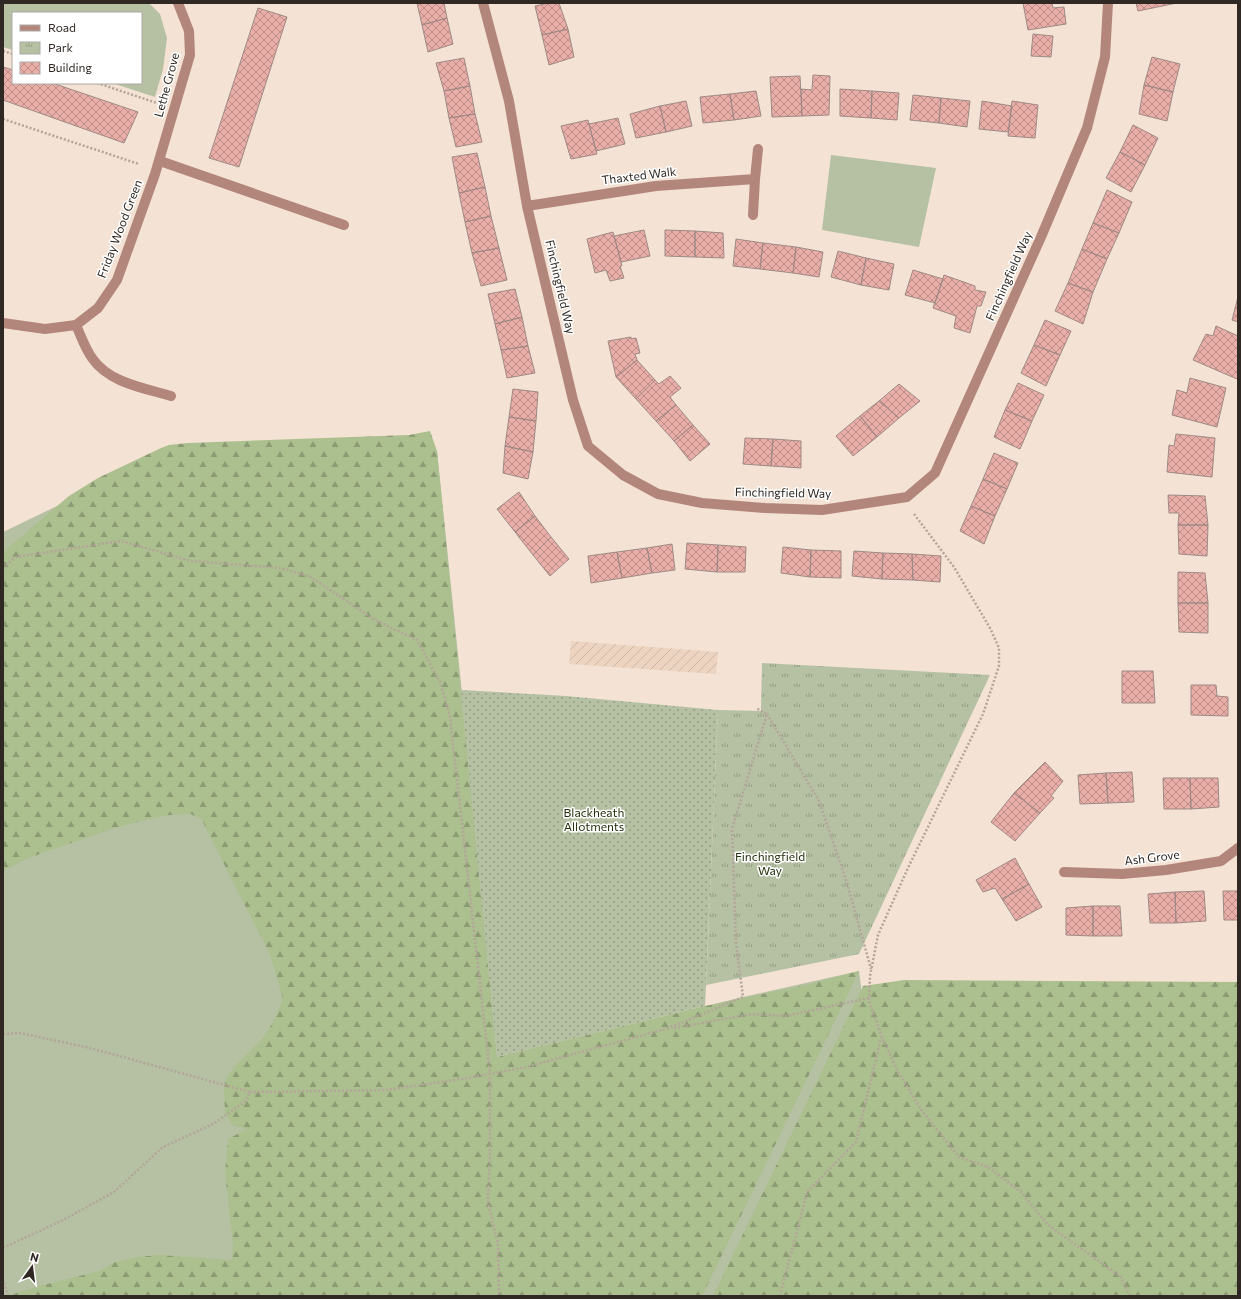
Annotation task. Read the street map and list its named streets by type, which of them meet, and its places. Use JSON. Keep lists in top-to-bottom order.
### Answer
{
  "streets": {
    "street": [
      "Lethe Grove",
      "Thaxted Walk",
      "Friday Wood Green",
      "Finchingfield Way",
      "Ash Grove"
    ]
  },
  "crossings": [
    ["Lethe Grove", "Friday Wood Green"],
    ["Thaxted Walk", "Finchingfield Way"]
  ],
  "parks": ["Blackheath Allotments", "Finchingfield Way"],
  "legend": ["Road", "Park", "Building"],
  "north": "top"
}
